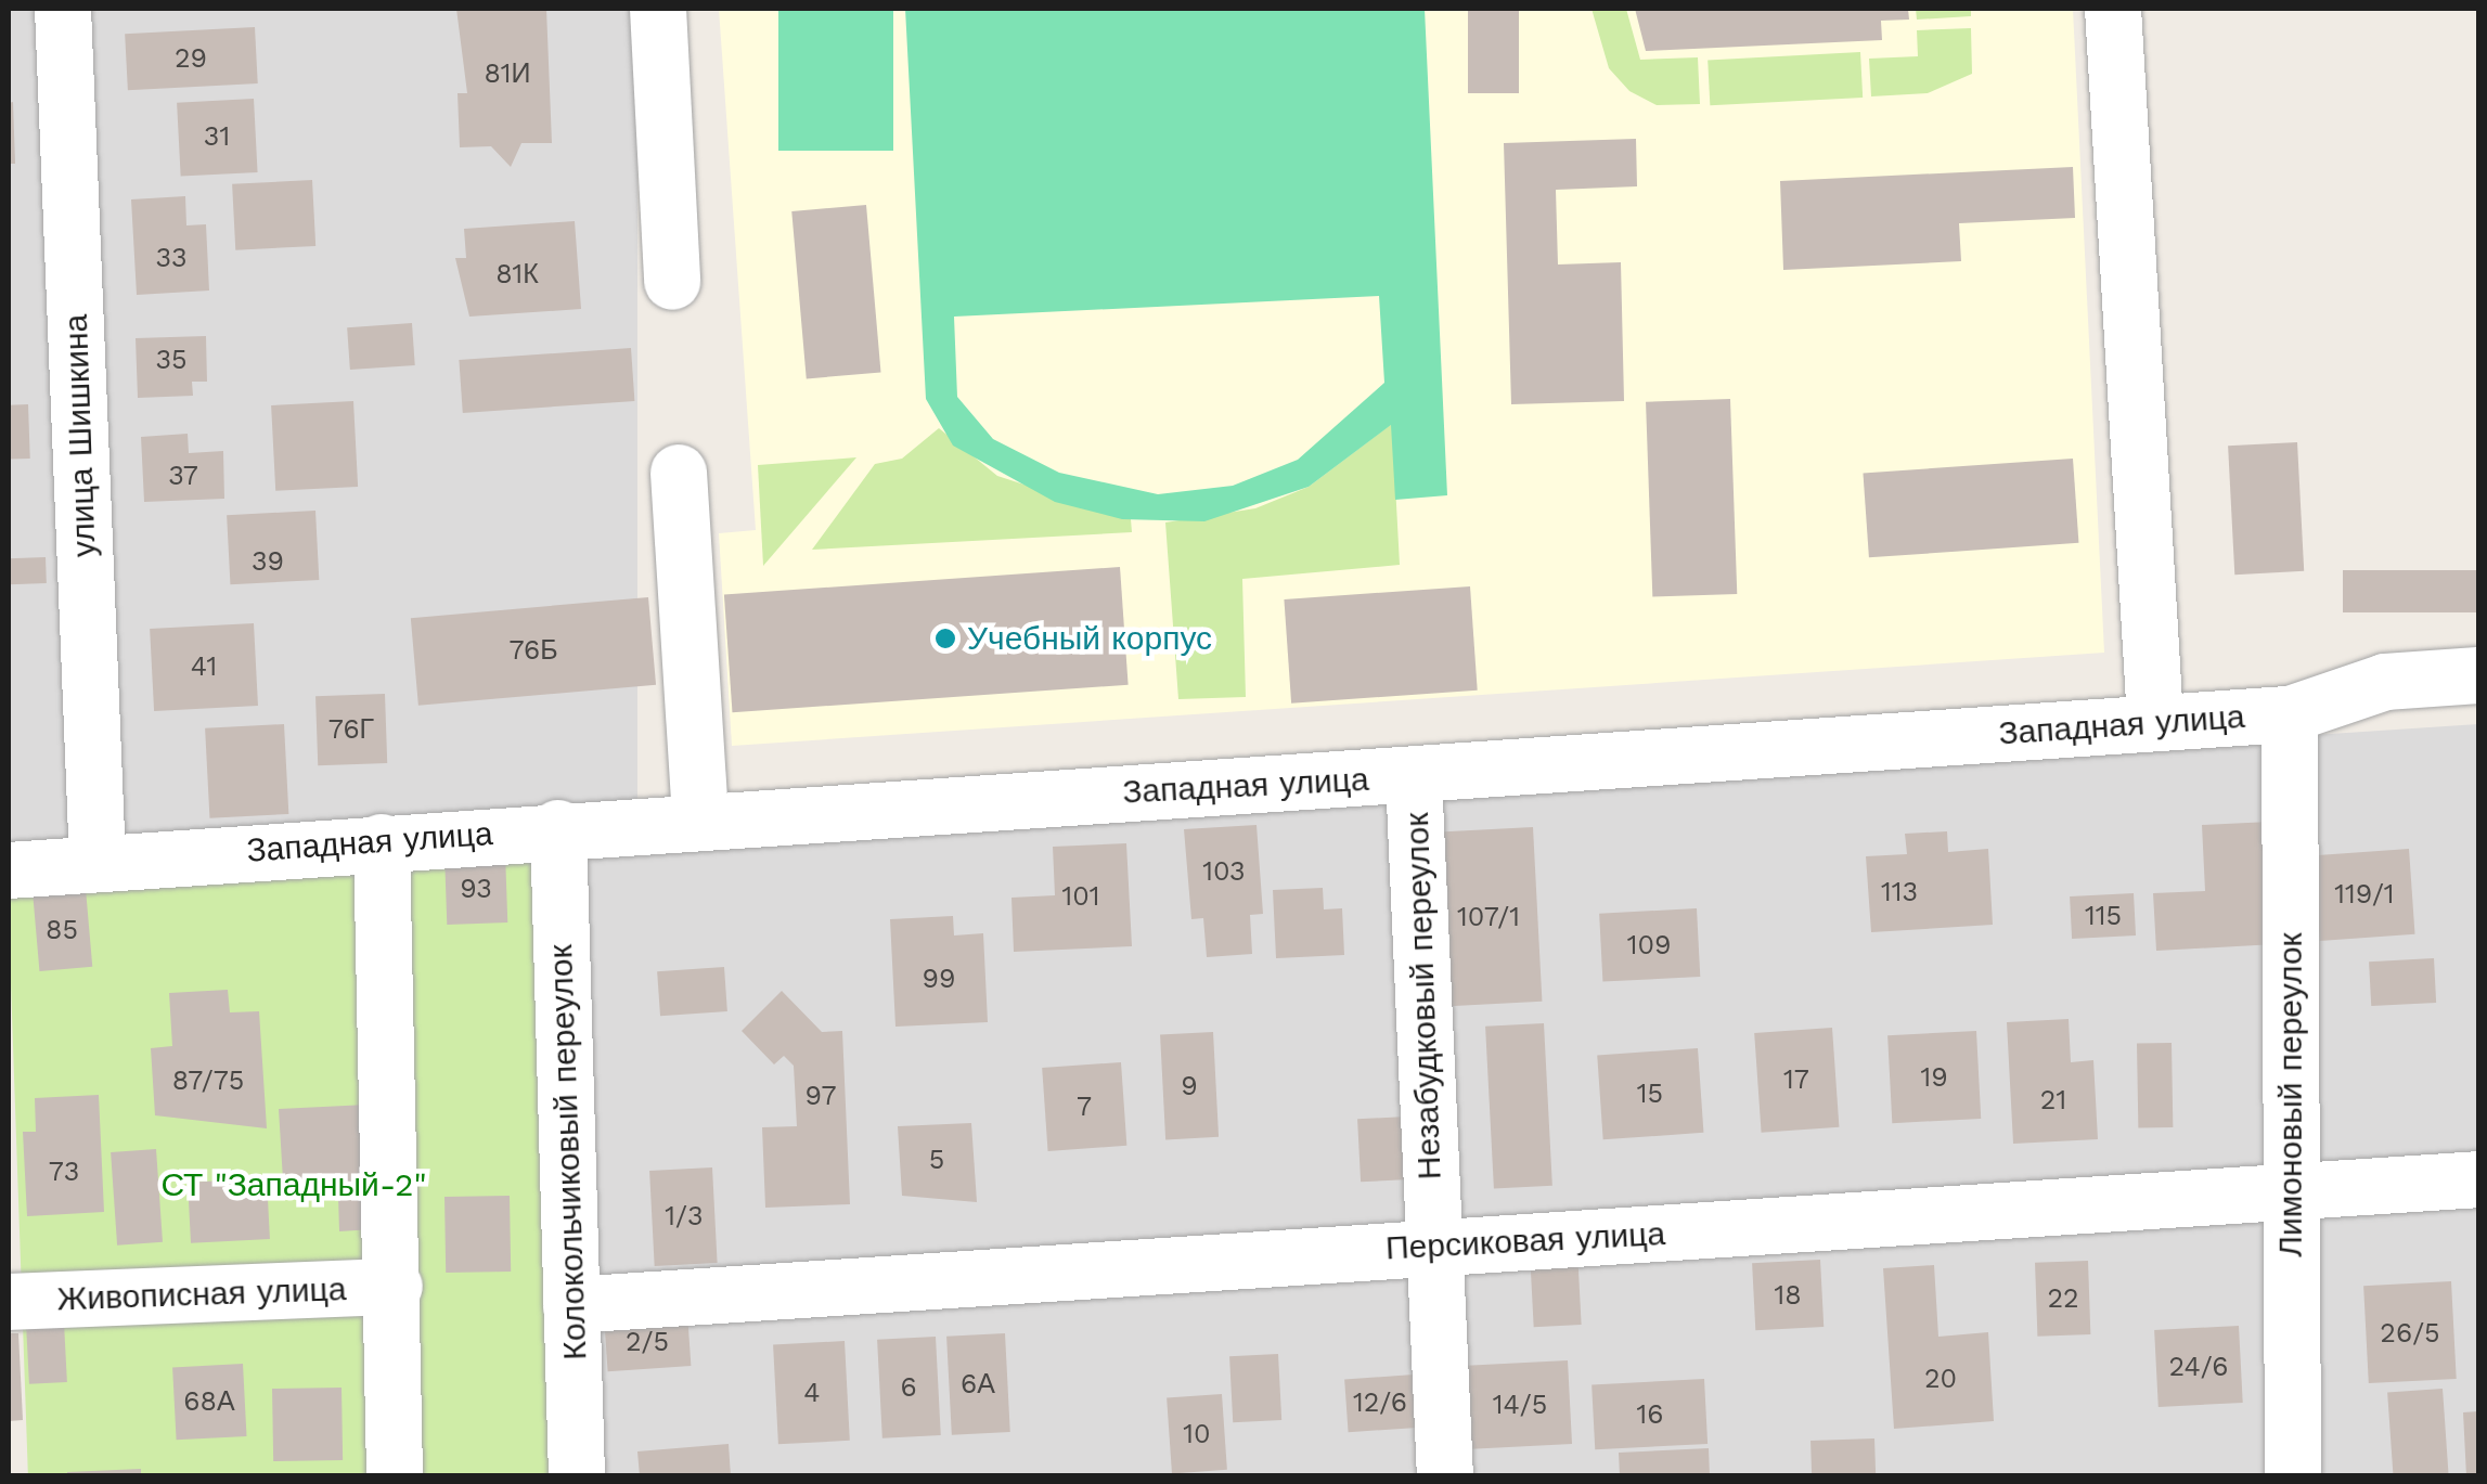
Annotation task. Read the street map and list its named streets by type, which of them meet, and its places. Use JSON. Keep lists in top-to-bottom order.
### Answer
{
  "streets": {
    "street": [
      "улица Шишкина",
      "Западная улица",
      "Незабудковый переулок",
      "Лимоновый переулок",
      "Колокольчиковый переулок",
      "Персиковая улица",
      "Живописная улица"
    ]
  },
  "crossings": [
    ["улица Шишкина", "Западная улица"],
    ["Западная улица", "Незабудковый переулок"],
    ["Западная улица", "Лимоновый переулок"],
    ["Западная улица", "Колокольчиковый переулок"],
    ["Незабудковый переулок", "Персиковая улица"],
    ["Лимоновый переулок", "Персиковая улица"],
    ["Колокольчиковый переулок", "Персиковая улица"]
  ],
  "parks": ["СТ \"Западный-2\""],
  "places": ["Учебный корпус"],
  "house_numbers": [
    "29",
    "81И",
    "31",
    "33",
    "81К",
    "35",
    "37",
    "39",
    "76Б",
    "41",
    "76Г",
    "103",
    "93",
    "113",
    "119/1",
    "101",
    "115",
    "107/1",
    "85",
    "109",
    "99",
    "19",
    "17",
    "87/75",
    "9",
    "15",
    "97",
    "21",
    "7",
    "5",
    "73",
    "1/3",
    "18",
    "22",
    "26/5",
    "2/5",
    "24/6",
    "20",
    "6А",
    "6",
    "4",
    "68А",
    "12/6",
    "14/5",
    "16",
    "10"
  ]
}
